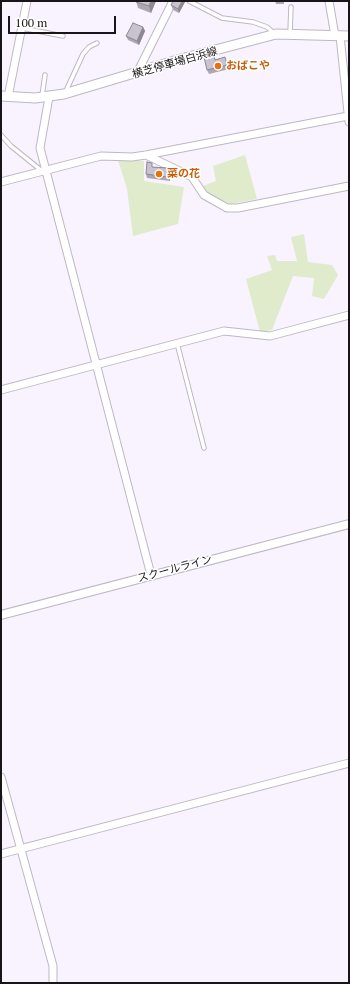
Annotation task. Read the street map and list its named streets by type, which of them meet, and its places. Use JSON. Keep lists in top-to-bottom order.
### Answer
{
  "streets": {
    "main road": ["横芝停車場白浜線"],
    "street": ["スクールライン"]
  },
  "places": ["おばこや", "菜の花"],
  "scale_bar": "100 m"
}
